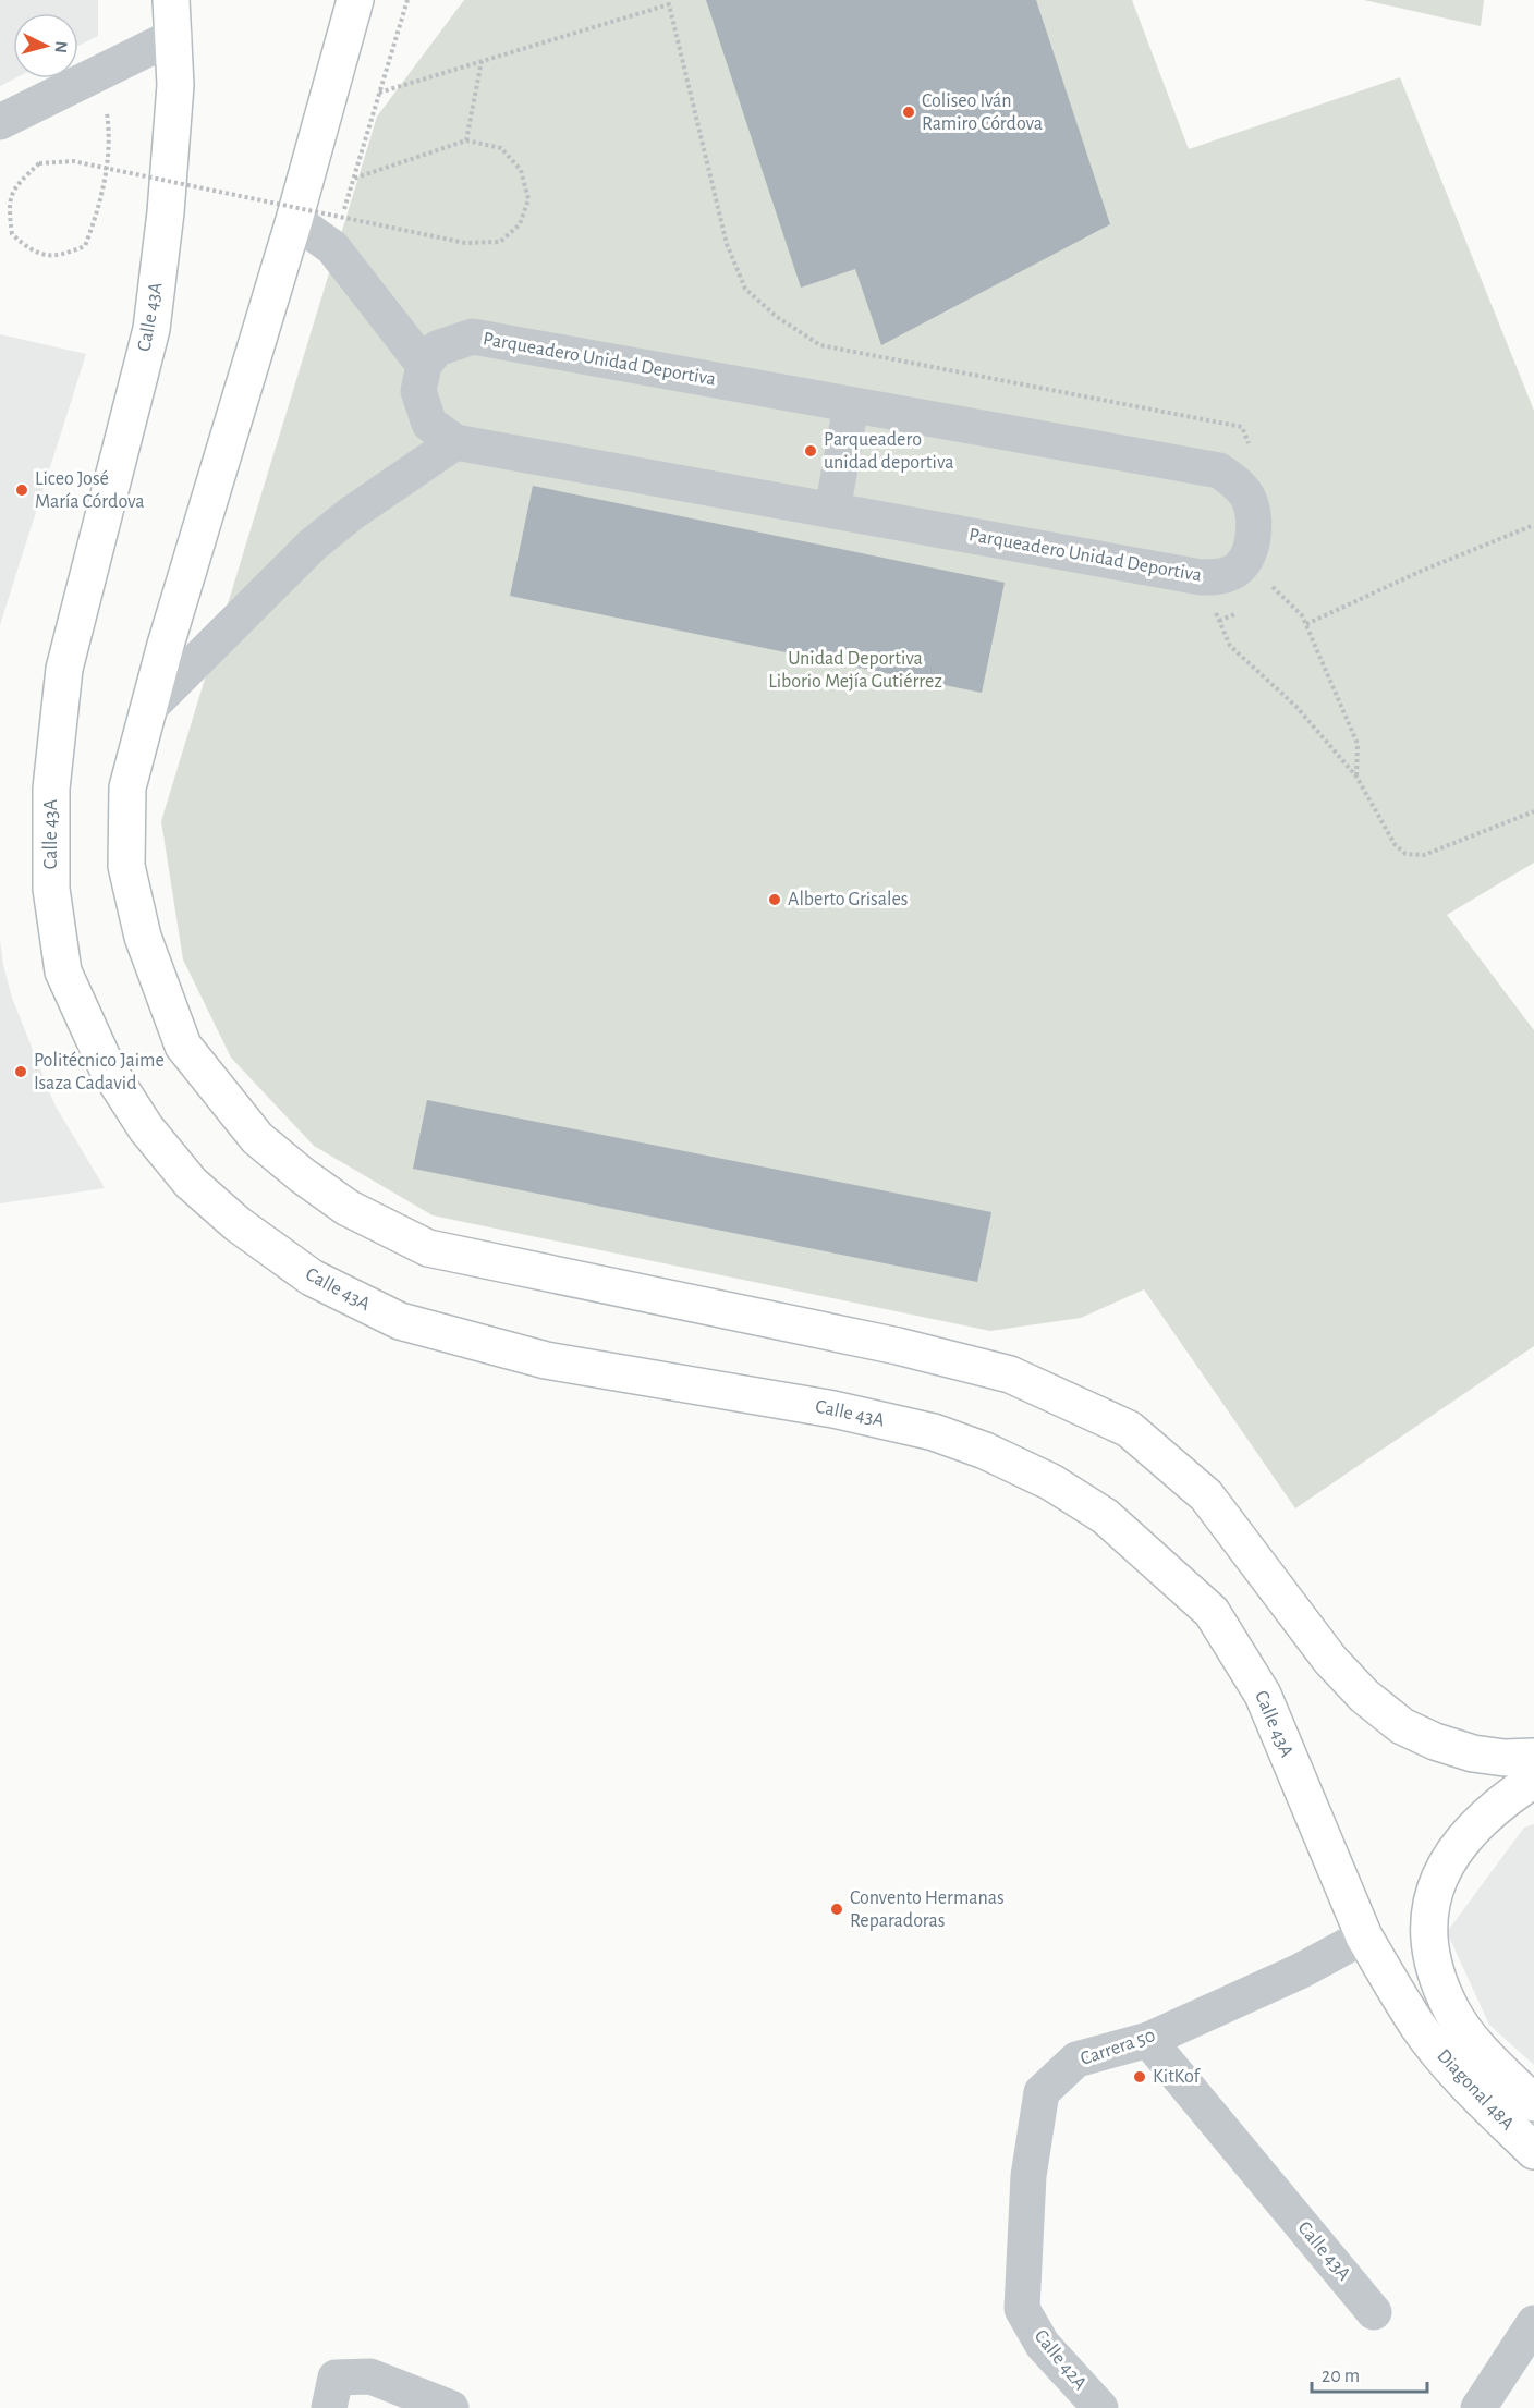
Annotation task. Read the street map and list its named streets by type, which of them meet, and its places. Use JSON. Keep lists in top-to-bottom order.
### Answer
{
  "streets": {
    "main road": ["Calle 43A", "Diagonal 48A"],
    "street": ["Parqueadero Unidad Deportiva", "Carrera 50", "Calle 42A"]
  },
  "crossings": [
    ["Calle 43A", "Carrera 50"],
    ["Calle 43A", "Diagonal 48A"],
    ["Carrera 50", "Calle 42A"]
  ],
  "parks": ["Unidad Deportiva Liborio Mejía Gutiérrez"],
  "places": [
    "Coliseo Iván Ramiro Córdova",
    "Parqueadero unidad deportiva",
    "Liceo José María Córdova",
    "Alberto Grisales",
    "Politécnico Jaime Isaza Cadavid",
    "Convento Hermanas Reparadoras",
    "KitKof"
  ],
  "scale_bar": "20 m",
  "north": "right"
}
